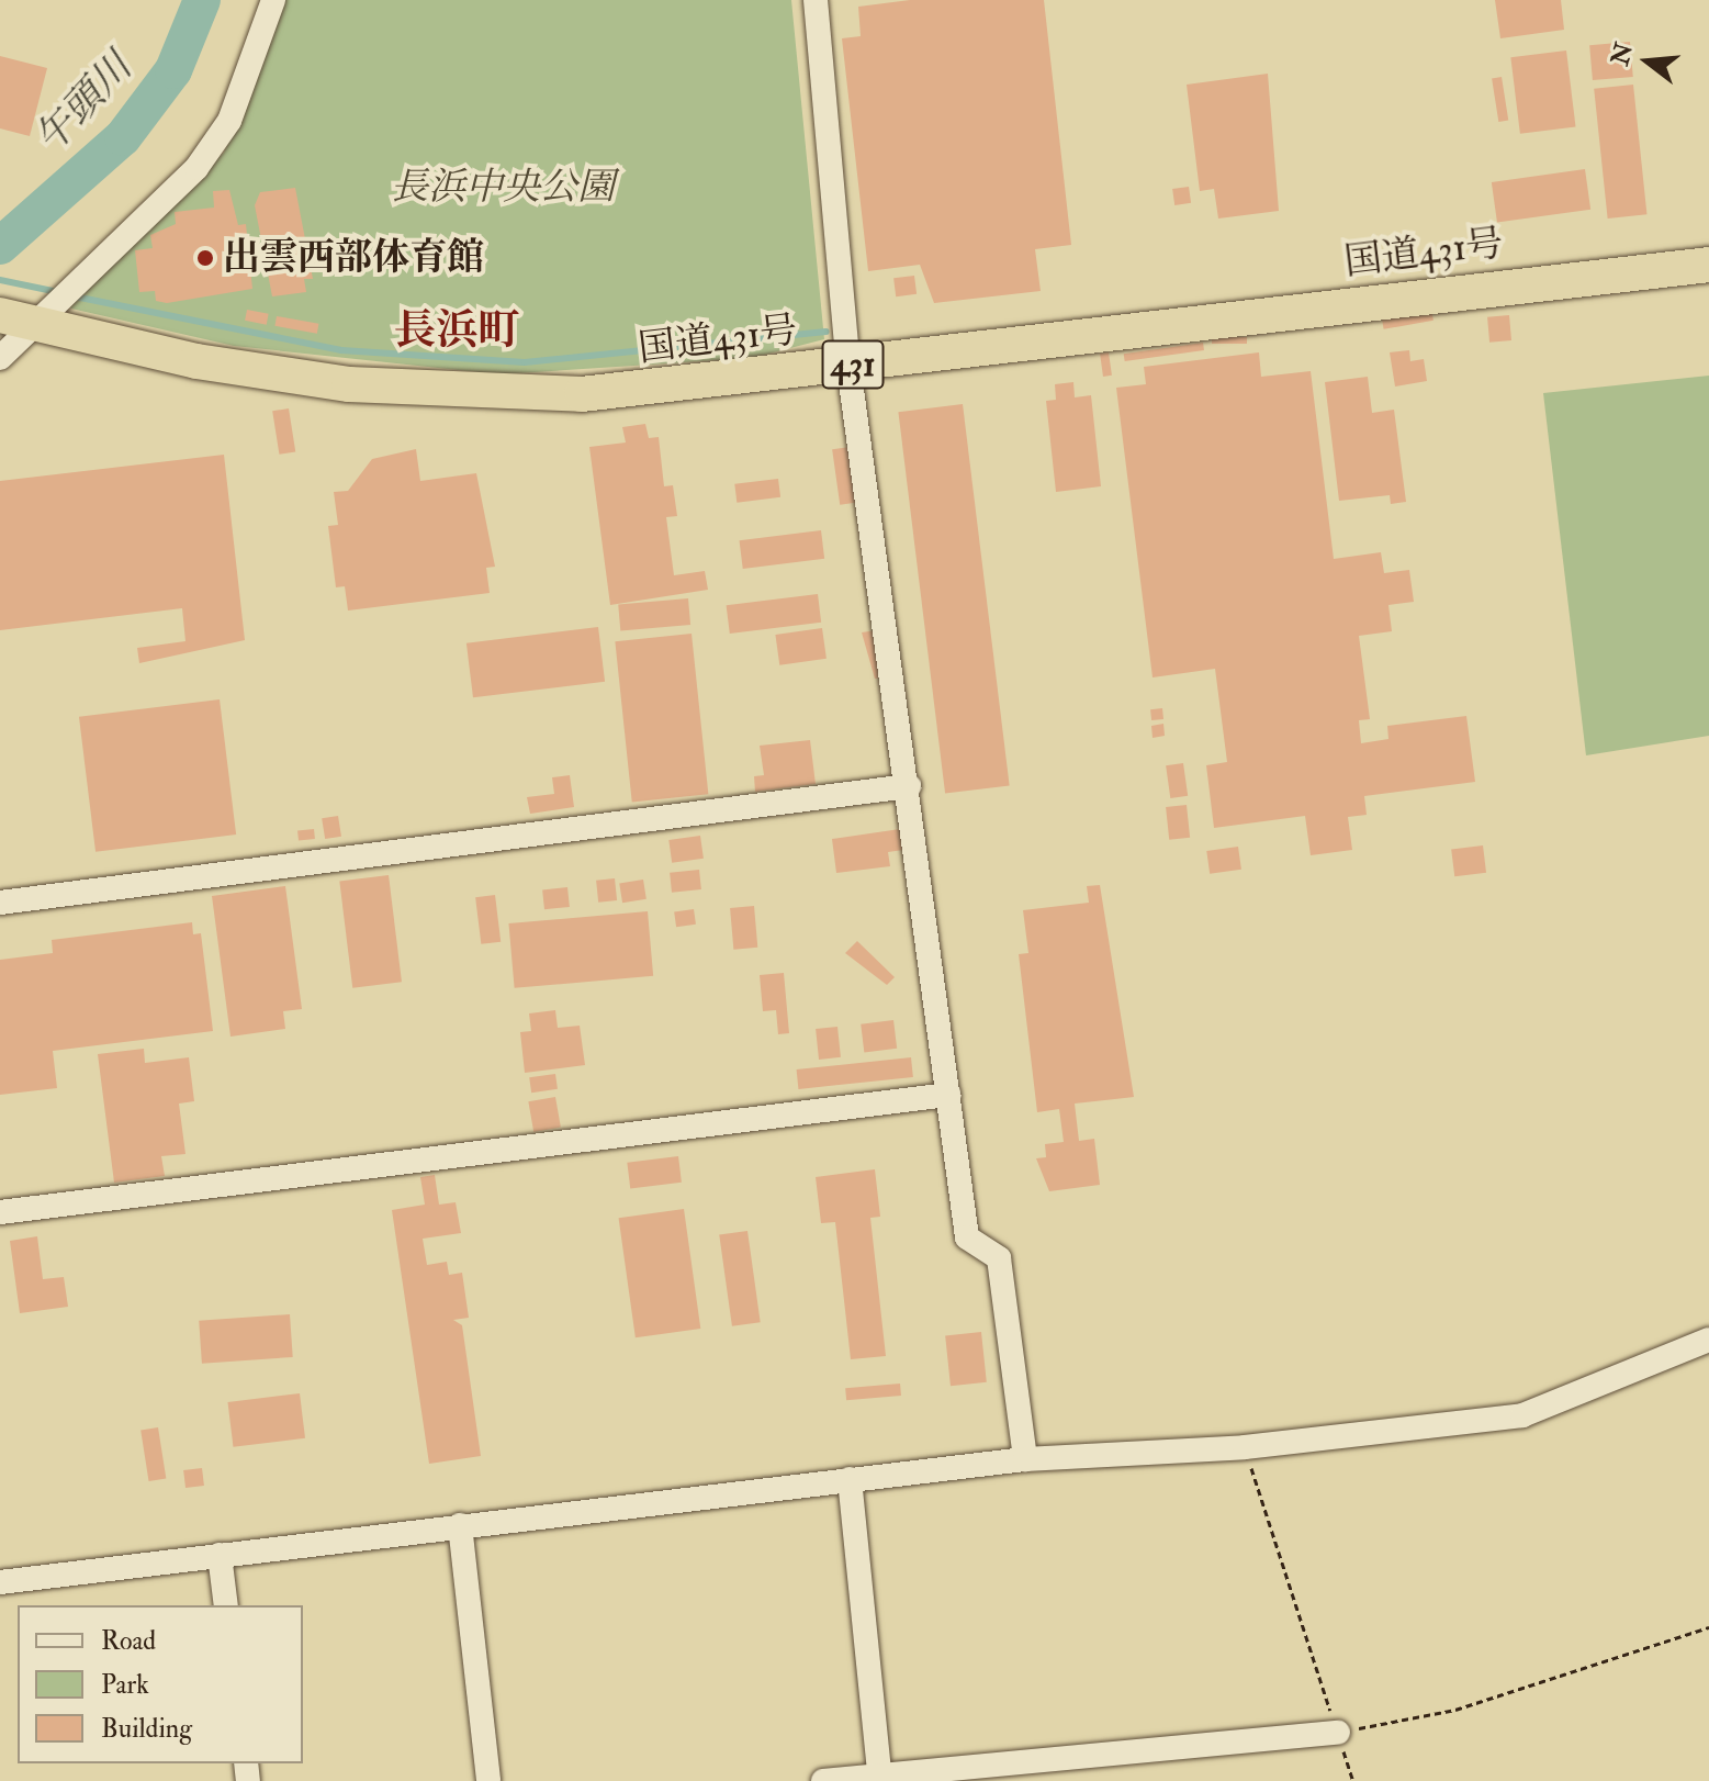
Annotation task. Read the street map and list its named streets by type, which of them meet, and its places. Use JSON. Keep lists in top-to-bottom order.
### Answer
{
  "streets": {
    "highway": ["国道431号", "431"]
  },
  "districts": ["長浜町"],
  "water": ["午頭川"],
  "parks": ["長浜中央公園"],
  "places": ["出雲西部体育館"],
  "legend": ["Road", "Park", "Building"],
  "north": "left"
}
